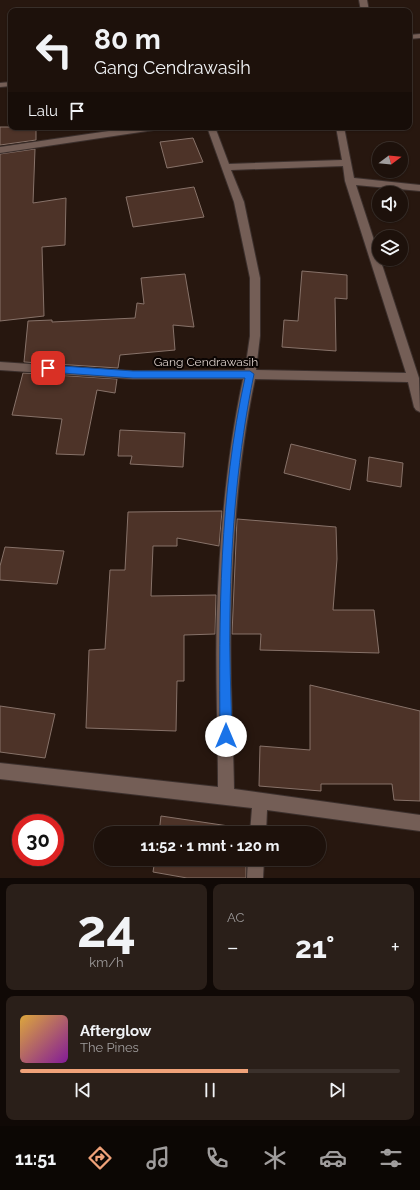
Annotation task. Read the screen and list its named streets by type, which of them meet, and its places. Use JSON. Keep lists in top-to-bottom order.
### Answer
{
  "streets": {
    "street": ["Gang Cendrawasih"]
  },
  "north": "right",
  "page": {
    "turn": ["80 m", "Gang Cendrawasih"],
    "then": "Lalu",
    "limit": "30",
    "trip": "11:52 · 1 mnt · 120 m",
    "tile": [
      ["24", "km/h"],
      "AC"
    ],
    "heat": ["−", "21°", "+"],
    "song": ["Afterglow", "The Pines"],
    "tabs": "11:51"
  }
}
